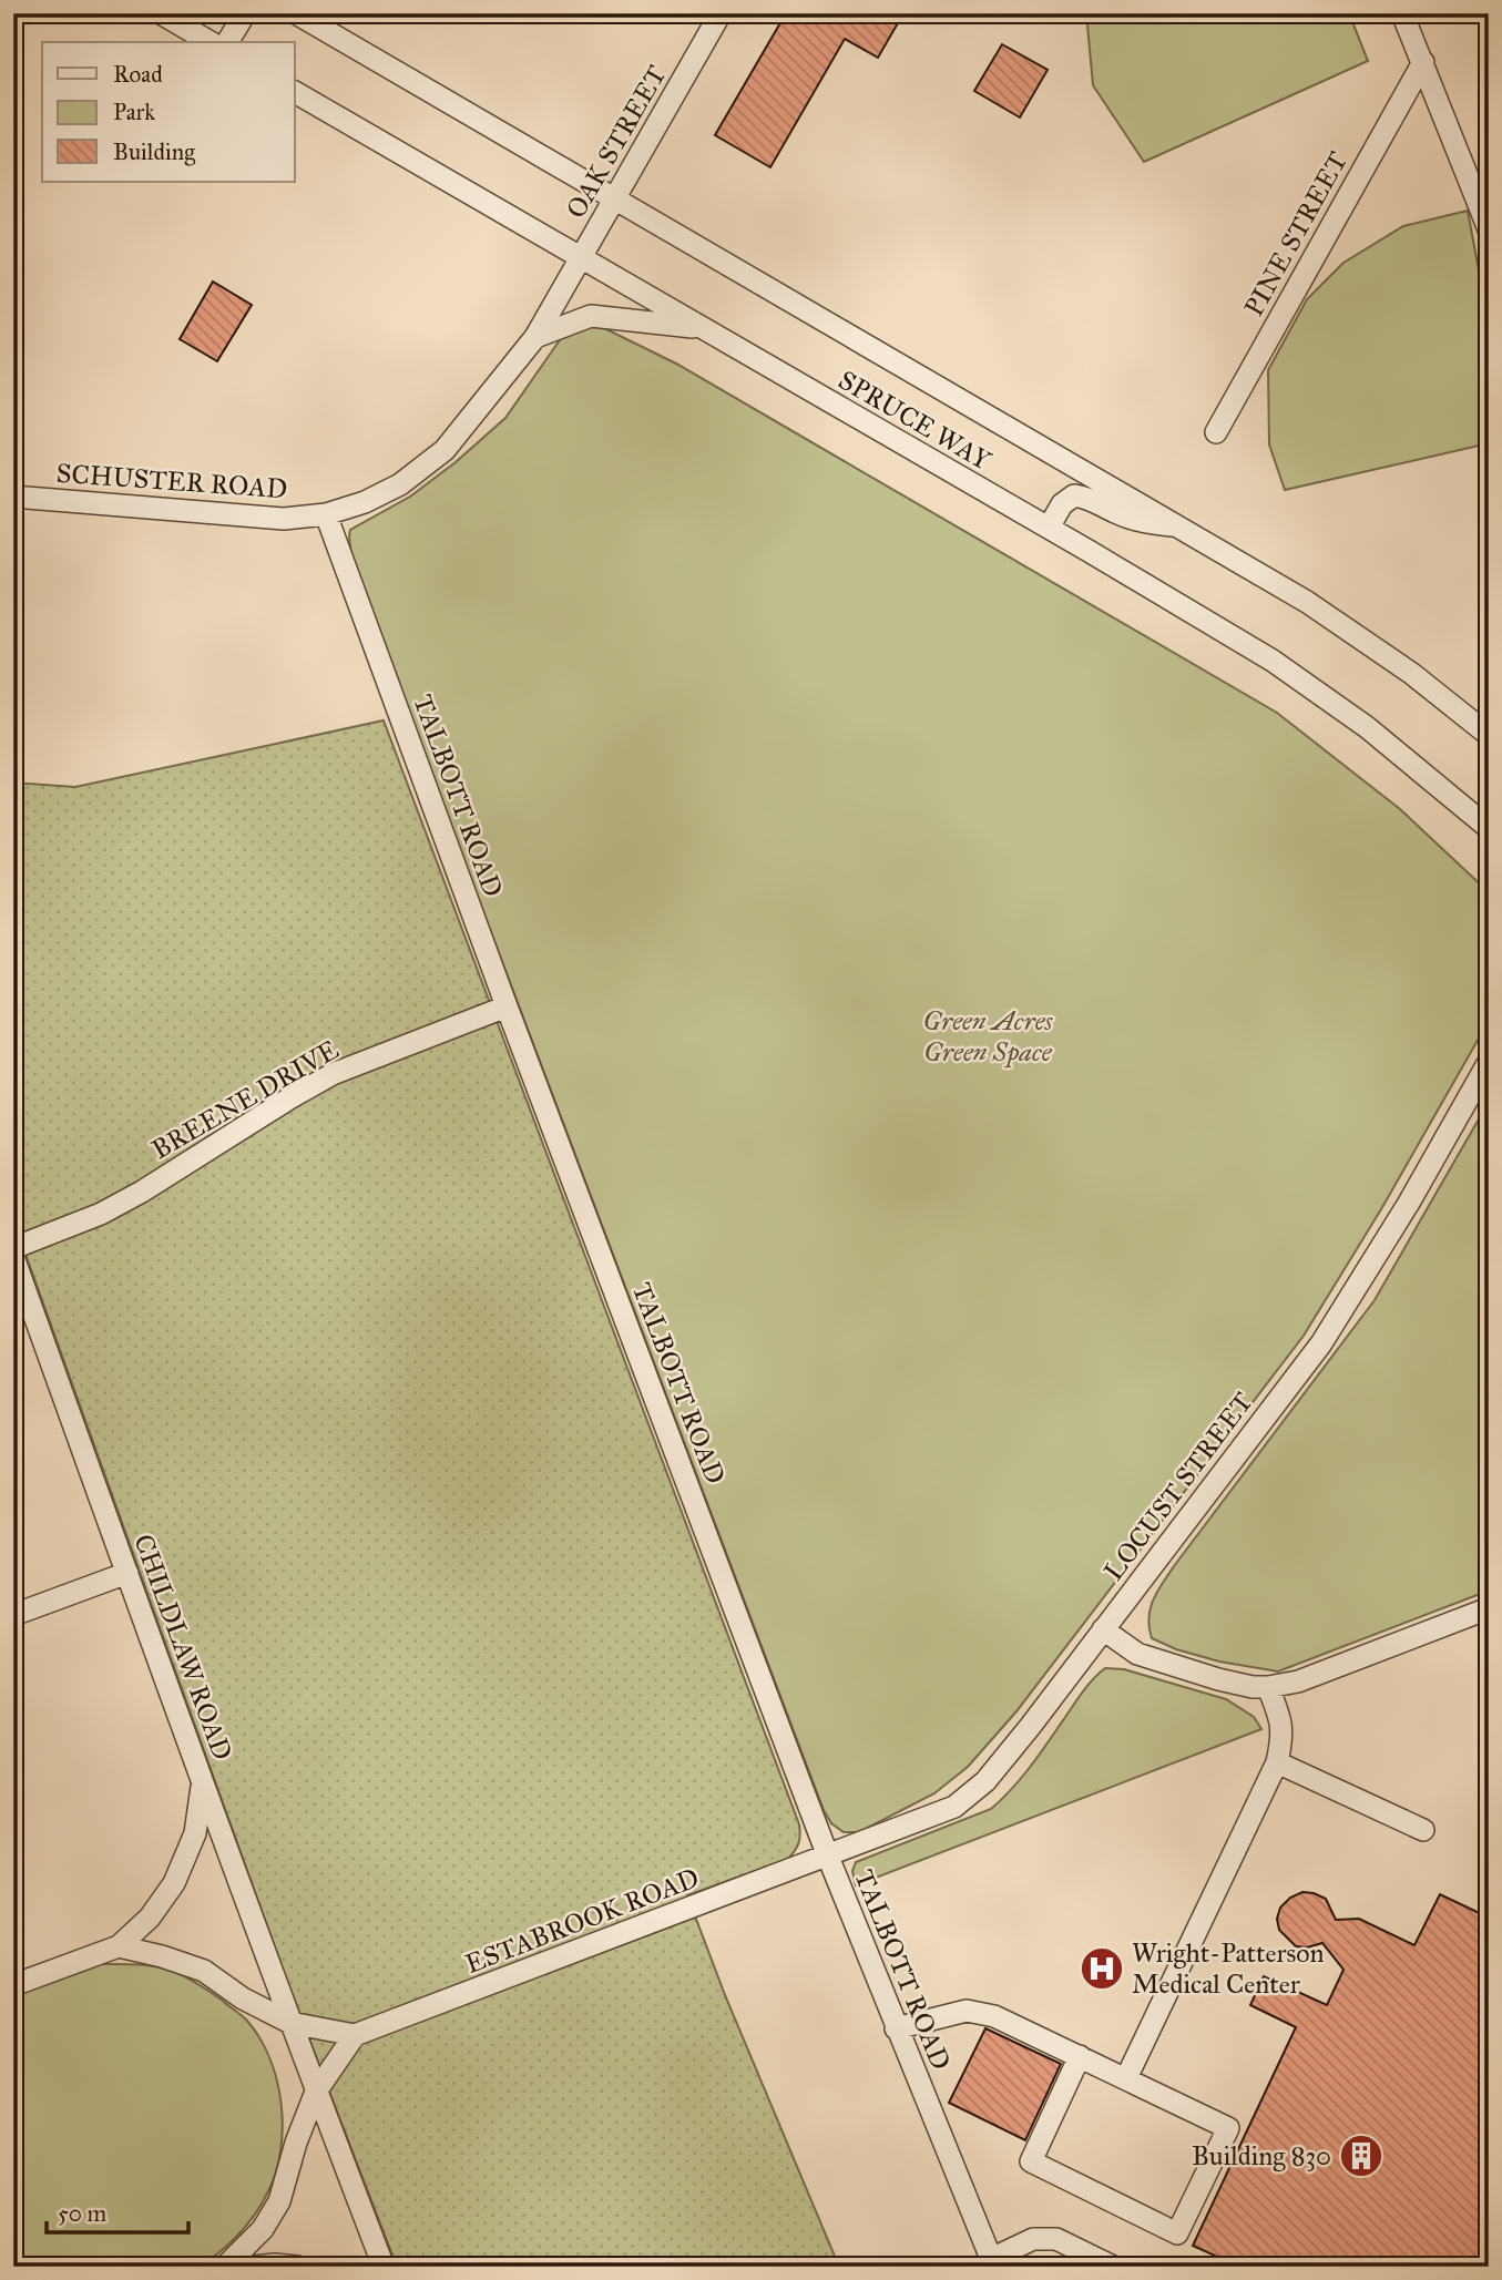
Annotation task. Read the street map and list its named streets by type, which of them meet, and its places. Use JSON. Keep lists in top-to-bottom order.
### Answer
{
  "streets": {
    "street": [
      "OAK STREET",
      "PINE STREET",
      "SPRUCE WAY",
      "SCHUSTER ROAD",
      "TALBOTT ROAD",
      "BREENE DRIVE",
      "LOCUST STREET",
      "CHILDLAW ROAD",
      "ESTABROOK ROAD"
    ]
  },
  "crossings": [
    ["OAK STREET", "SPRUCE WAY"],
    ["OAK STREET", "SCHUSTER ROAD"],
    ["SPRUCE WAY", "SCHUSTER ROAD"],
    ["SCHUSTER ROAD", "TALBOTT ROAD"],
    ["TALBOTT ROAD", "BREENE DRIVE"],
    ["TALBOTT ROAD", "LOCUST STREET"],
    ["TALBOTT ROAD", "ESTABROOK ROAD"],
    ["LOCUST STREET", "ESTABROOK ROAD"]
  ],
  "parks": ["Green Acres Green Space"],
  "places": {
    "hospital": ["Wright-Patterson Medical Center"],
    "building": ["Building 830"]
  },
  "legend": ["Road", "Park", "Building"],
  "scale_bar": "50 m"
}
